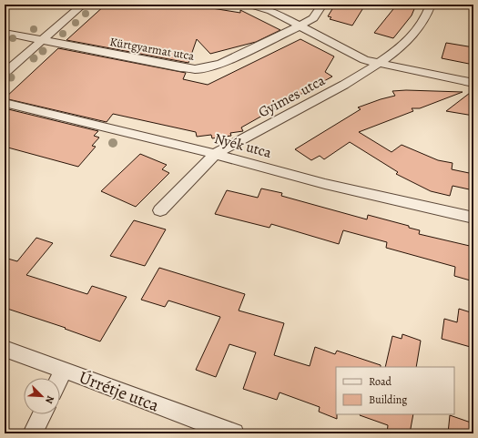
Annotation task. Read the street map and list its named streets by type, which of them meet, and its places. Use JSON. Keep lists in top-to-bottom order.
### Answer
{
  "streets": {
    "street": [
      "Kürtgyarmat utca",
      "Gyimes utca",
      "Nyék utca",
      "Úrrétje utca"
    ]
  },
  "crossings": [
    ["Gyimes utca", "Nyék utca"]
  ],
  "legend": ["Road", "Building"],
  "north": "bottom right"
}
